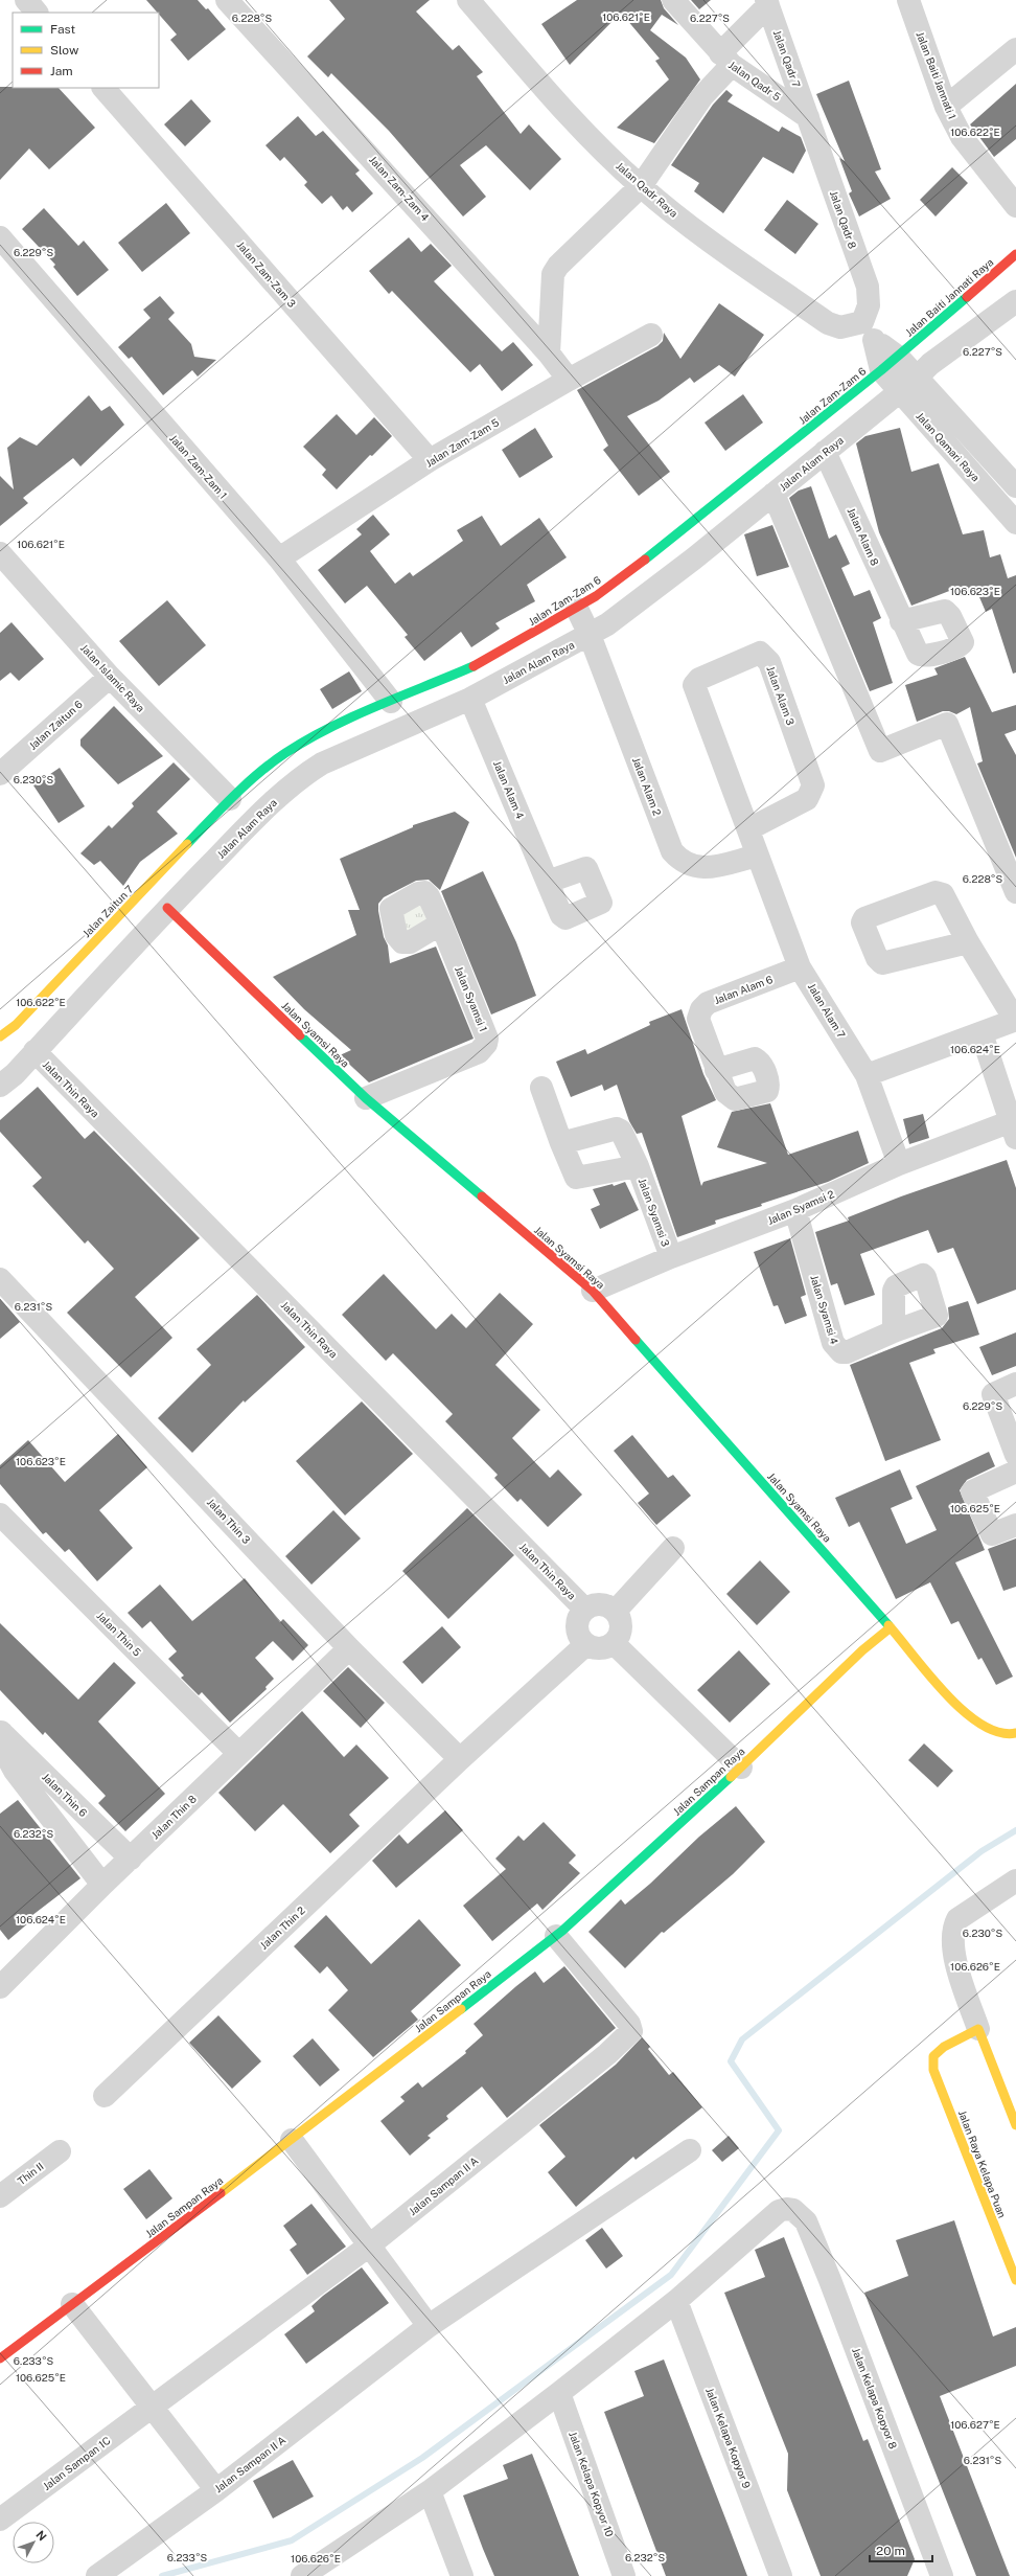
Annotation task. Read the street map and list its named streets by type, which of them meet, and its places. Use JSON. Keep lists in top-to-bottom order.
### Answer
{
  "streets": {
    "street": [
      "Jalan Qadr 7",
      "Jalan Baiti Jannati 1",
      "Jalan Qadr 5",
      "Jalan Zam-Zam 4",
      "Jalan Qadr Raya",
      "Jalan Qadr 8",
      "Jalan Zam-Zam 3",
      "Jalan Baiti Jannati Raya",
      "Jalan Zam-Zam 6",
      "Jalan Zam-Zam 5",
      "Jalan Qamari Raya",
      "Jalan Alam Raya",
      "Jalan Zam-Zam 1",
      "Jalan Alam 8",
      "Jalan Islamic Raya",
      "Jalan Alam 3",
      "Jalan Zaitun 6",
      "Jalan Alam 2",
      "Jalan Alam 4",
      "Jalan Zaitun 7",
      "Jalan Alam 6",
      "Jalan Syamsi 1",
      "Jalan Alam 7",
      "Jalan Syamsi Raya",
      "Jalan Thin Raya",
      "Jalan Syamsi 2",
      "Jalan Syamsi 3",
      "Jalan Syamsi 4",
      "Jalan Thin 3",
      "Jalan Thin 5",
      "Jalan Sampan Raya",
      "Jalan Thin 6",
      "Jalan Thin 8",
      "Jalan Thin 2",
      "Jalan Raya Kelapa Puan",
      "Thin II",
      "Jalan Sampan II A",
      "Jalan Kelapa Kopyor 8",
      "Jalan Kelapa Kopyor 9",
      "Jalan Sampan 1C",
      "Jalan Kelapa Kopyor 10"
    ]
  },
  "crossings": [
    ["Jalan Qadr 7", "Jalan Qadr 5"],
    ["Jalan Qadr 7", "Jalan Qadr 8"],
    ["Jalan Qadr 5", "Jalan Qadr 8"],
    ["Jalan Zam-Zam 4", "Jalan Zam-Zam 5"],
    ["Jalan Qadr Raya", "Jalan Qadr 8"],
    ["Jalan Qadr Raya", "Jalan Qamari Raya"],
    ["Jalan Qadr 8", "Jalan Qamari Raya"],
    ["Jalan Zam-Zam 3", "Jalan Zam-Zam 5"],
    ["Jalan Baiti Jannati Raya", "Jalan Zam-Zam 6"],
    ["Jalan Baiti Jannati Raya", "Jalan Qamari Raya"],
    ["Jalan Zam-Zam 6", "Jalan Qamari Raya"],
    ["Jalan Zam-Zam 6", "Jalan Zam-Zam 1"],
    ["Jalan Zam-Zam 6", "Jalan Islamic Raya"],
    ["Jalan Zam-Zam 6", "Jalan Alam 2"],
    ["Jalan Zam-Zam 6", "Jalan Zaitun 7"],
    ["Jalan Zam-Zam 5", "Jalan Zam-Zam 1"],
    ["Jalan Qamari Raya", "Jalan Alam Raya"],
    ["Jalan Alam Raya", "Jalan Alam 8"],
    ["Jalan Alam Raya", "Jalan Alam 2"],
    ["Jalan Alam Raya", "Jalan Alam 4"],
    ["Jalan Alam Raya", "Jalan Syamsi Raya"],
    ["Jalan Alam Raya", "Jalan Thin Raya"],
    ["Jalan Islamic Raya", "Jalan Zaitun 6"],
    ["Jalan Islamic Raya", "Jalan Zaitun 7"],
    ["Jalan Alam 3", "Jalan Alam 2"],
    ["Jalan Alam 3", "Jalan Alam 7"],
    ["Jalan Alam 2", "Jalan Alam 7"],
    ["Jalan Alam 6", "Jalan Alam 7"],
    ["Jalan Syamsi 1", "Jalan Syamsi Raya"],
    ["Jalan Alam 7", "Jalan Syamsi 2"],
    ["Jalan Syamsi Raya", "Jalan Syamsi 2"],
    ["Jalan Syamsi Raya", "Jalan Sampan Raya"],
    ["Jalan Thin Raya", "Jalan Thin 2"],
    ["Jalan Syamsi 2", "Jalan Syamsi 3"],
    ["Jalan Syamsi 2", "Jalan Syamsi 4"],
    ["Jalan Thin 3", "Jalan Thin 8"],
    ["Jalan Thin 3", "Jalan Thin 2"],
    ["Jalan Thin 5", "Jalan Thin 8"],
    ["Jalan Sampan Raya", "Jalan Sampan II A"],
    ["Jalan Thin 6", "Jalan Thin 8"],
    ["Jalan Sampan II A", "Jalan Sampan 1C"],
    ["Jalan Kelapa Kopyor 8", "Jalan Kelapa Kopyor 9"]
  ],
  "legend": ["Fast", "Slow", "Jam"],
  "scale_bar": "20 m",
  "north": "top right",
  "coordinates": [
    "106.621°E",
    "6.228°S",
    "6.227°S",
    "106.622°E",
    "6.229°S",
    "106.623°E",
    "6.230°S",
    "106.624°E",
    "6.231°S",
    "106.625°E",
    "6.232°S",
    "106.626°E",
    "6.233°S",
    "106.627°E"
  ]
}
